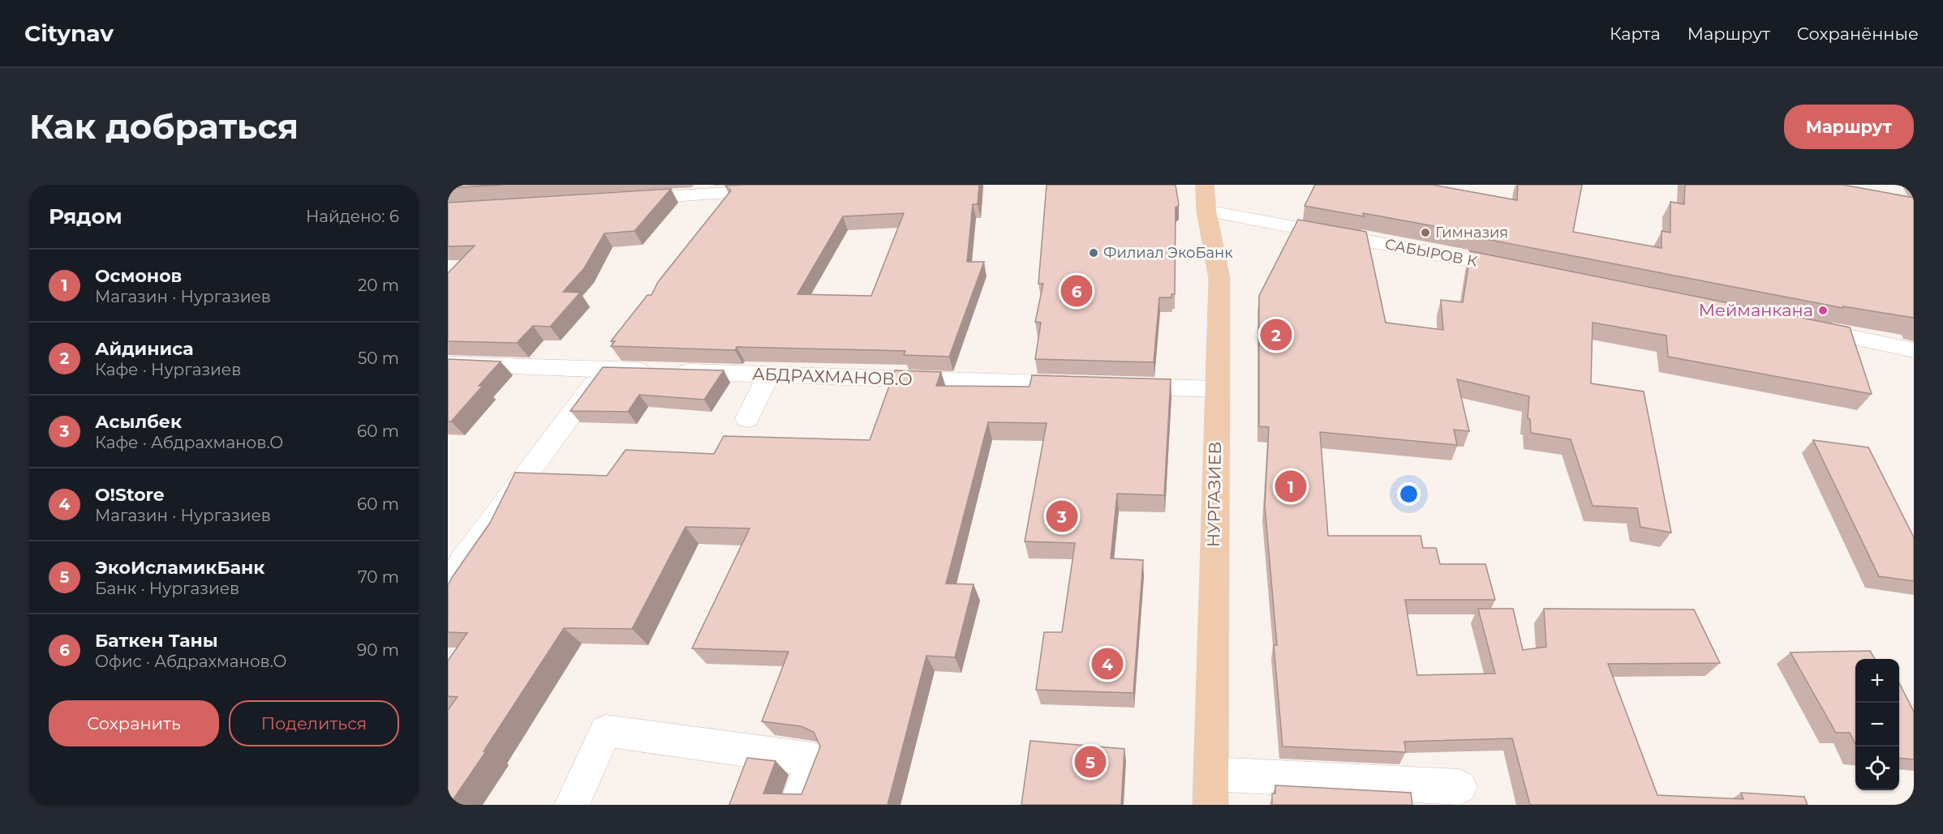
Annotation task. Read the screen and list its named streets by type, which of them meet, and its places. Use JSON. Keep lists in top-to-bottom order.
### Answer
{
  "streets": {
    "main road": ["НУРГАЗИЕВ"],
    "street": ["САБЫРОВ К", "АБДРАХМАНОВ.О"]
  },
  "crossings": [
    ["САБЫРОВ К", "НУРГАЗИЕВ"],
    ["АБДРАХМАНОВ.О", "НУРГАЗИЕВ"]
  ],
  "places": ["Гимназия", "Филиал ЭкоБанк", "Мейманкана"],
  "page": {
    "header": "Citynav",
    "nav": ["Карта", "Маршрут", "Сохранённые"],
    "buttons": [
      "Маршрут",
      ["Сохранить", "Поделиться"]
    ],
    "title": "Как добраться",
    "heading": ["Рядом", "Найдено: 6"],
    "list": [
      {
        "mark": "1",
        "name": "Осмонов",
        "note": "Магазин · Нургазиев",
        "value": "20 m"
      },
      {
        "mark": "2",
        "name": "Айдиниса",
        "note": "Кафе · Нургазиев",
        "value": "50 m"
      },
      {
        "mark": "3",
        "name": "Асылбек",
        "note": "Кафе · Абдрахманов.О",
        "value": "60 m"
      },
      {
        "mark": "4",
        "name": "O!Store",
        "note": "Магазин · Нургазиев",
        "value": "60 m"
      },
      {
        "mark": "5",
        "name": "ЭкоИсламикБанк",
        "note": "Банк · Нургазиев",
        "value": "70 m"
      },
      {
        "mark": "6",
        "name": "Баткен Таны",
        "note": "Офис · Абдрахманов.О",
        "value": "90 m"
      }
    ],
    "pins": [
      "6",
      "2",
      "1",
      "3",
      "4",
      "5"
    ],
    "map_buttons": ["+", "−"]
  }
}
